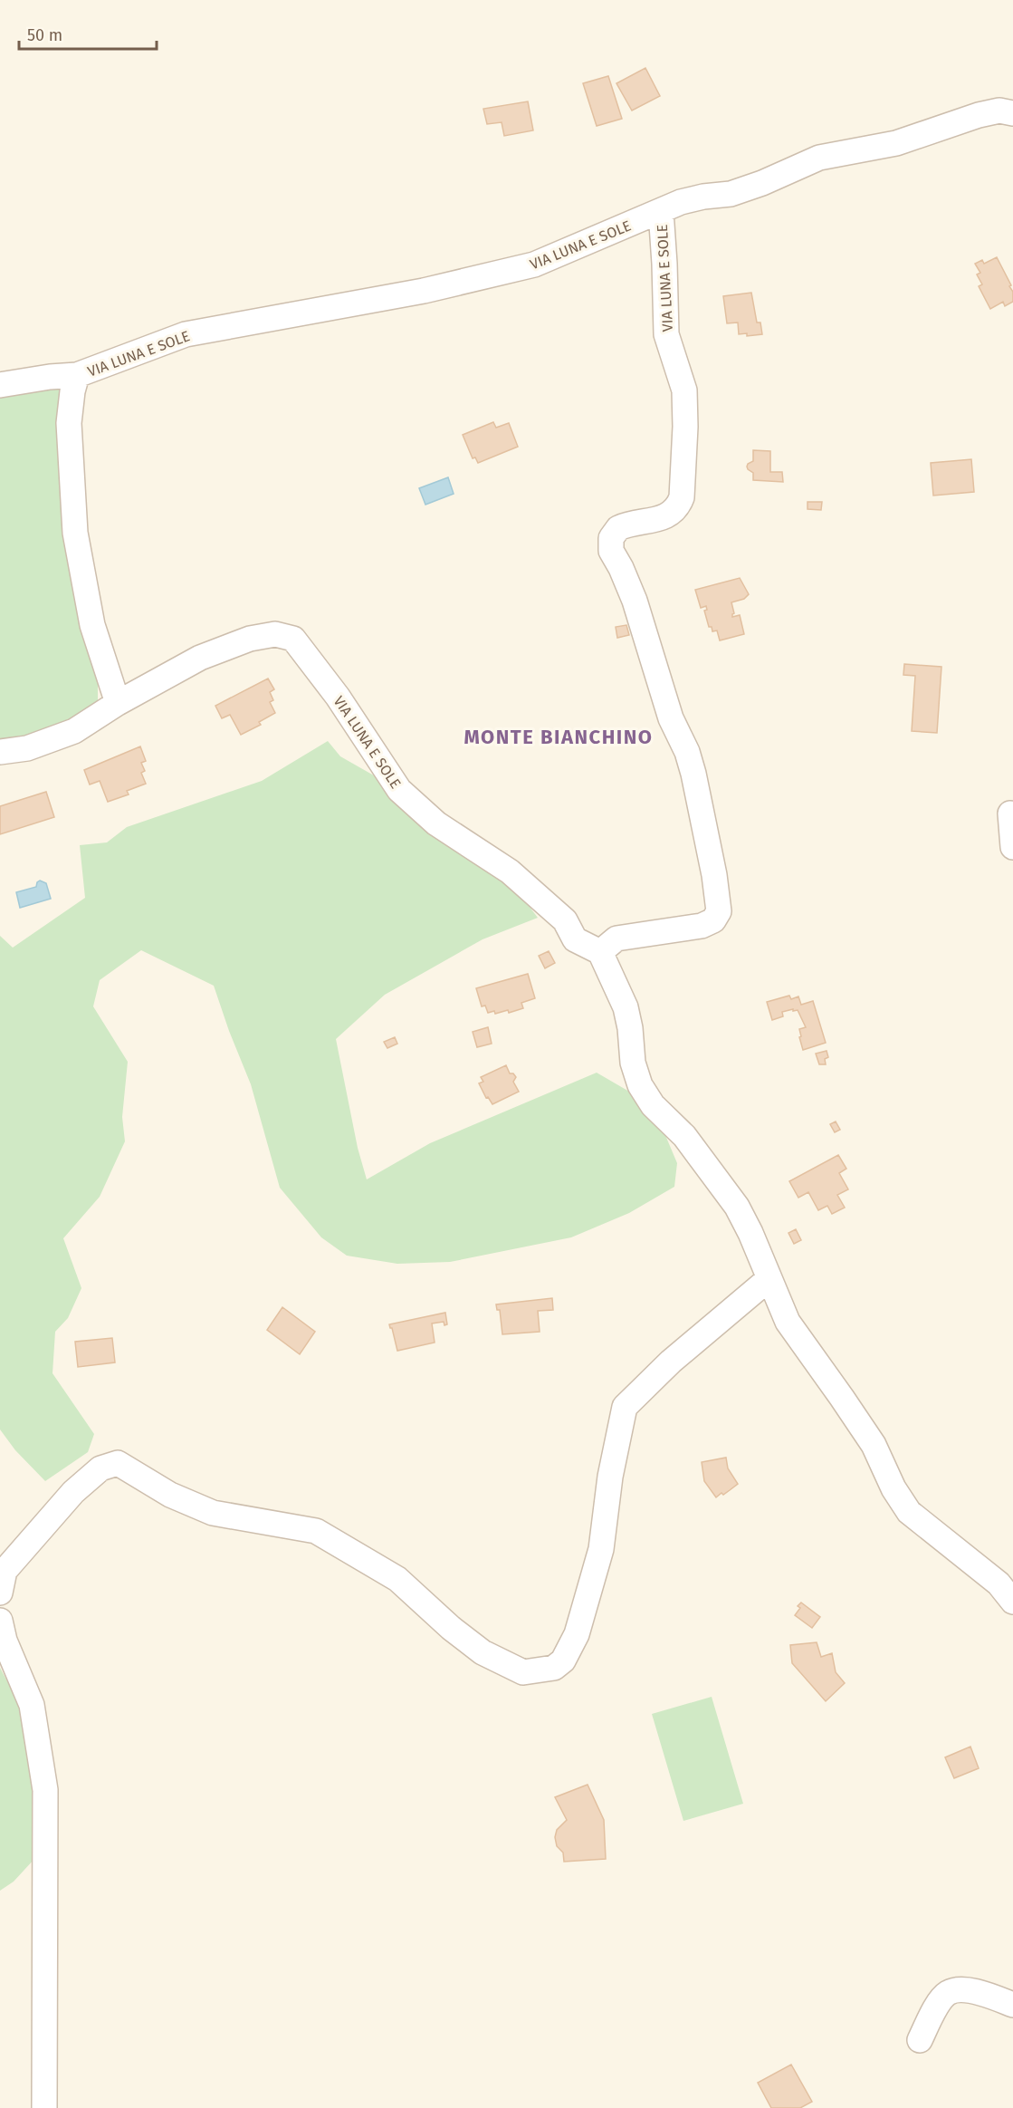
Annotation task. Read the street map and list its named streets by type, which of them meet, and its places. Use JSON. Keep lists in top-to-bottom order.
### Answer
{
  "streets": {
    "street": ["VIA LUNA E SOLE"]
  },
  "districts": ["MONTE BIANCHINO"],
  "scale_bar": "50 m"
}
